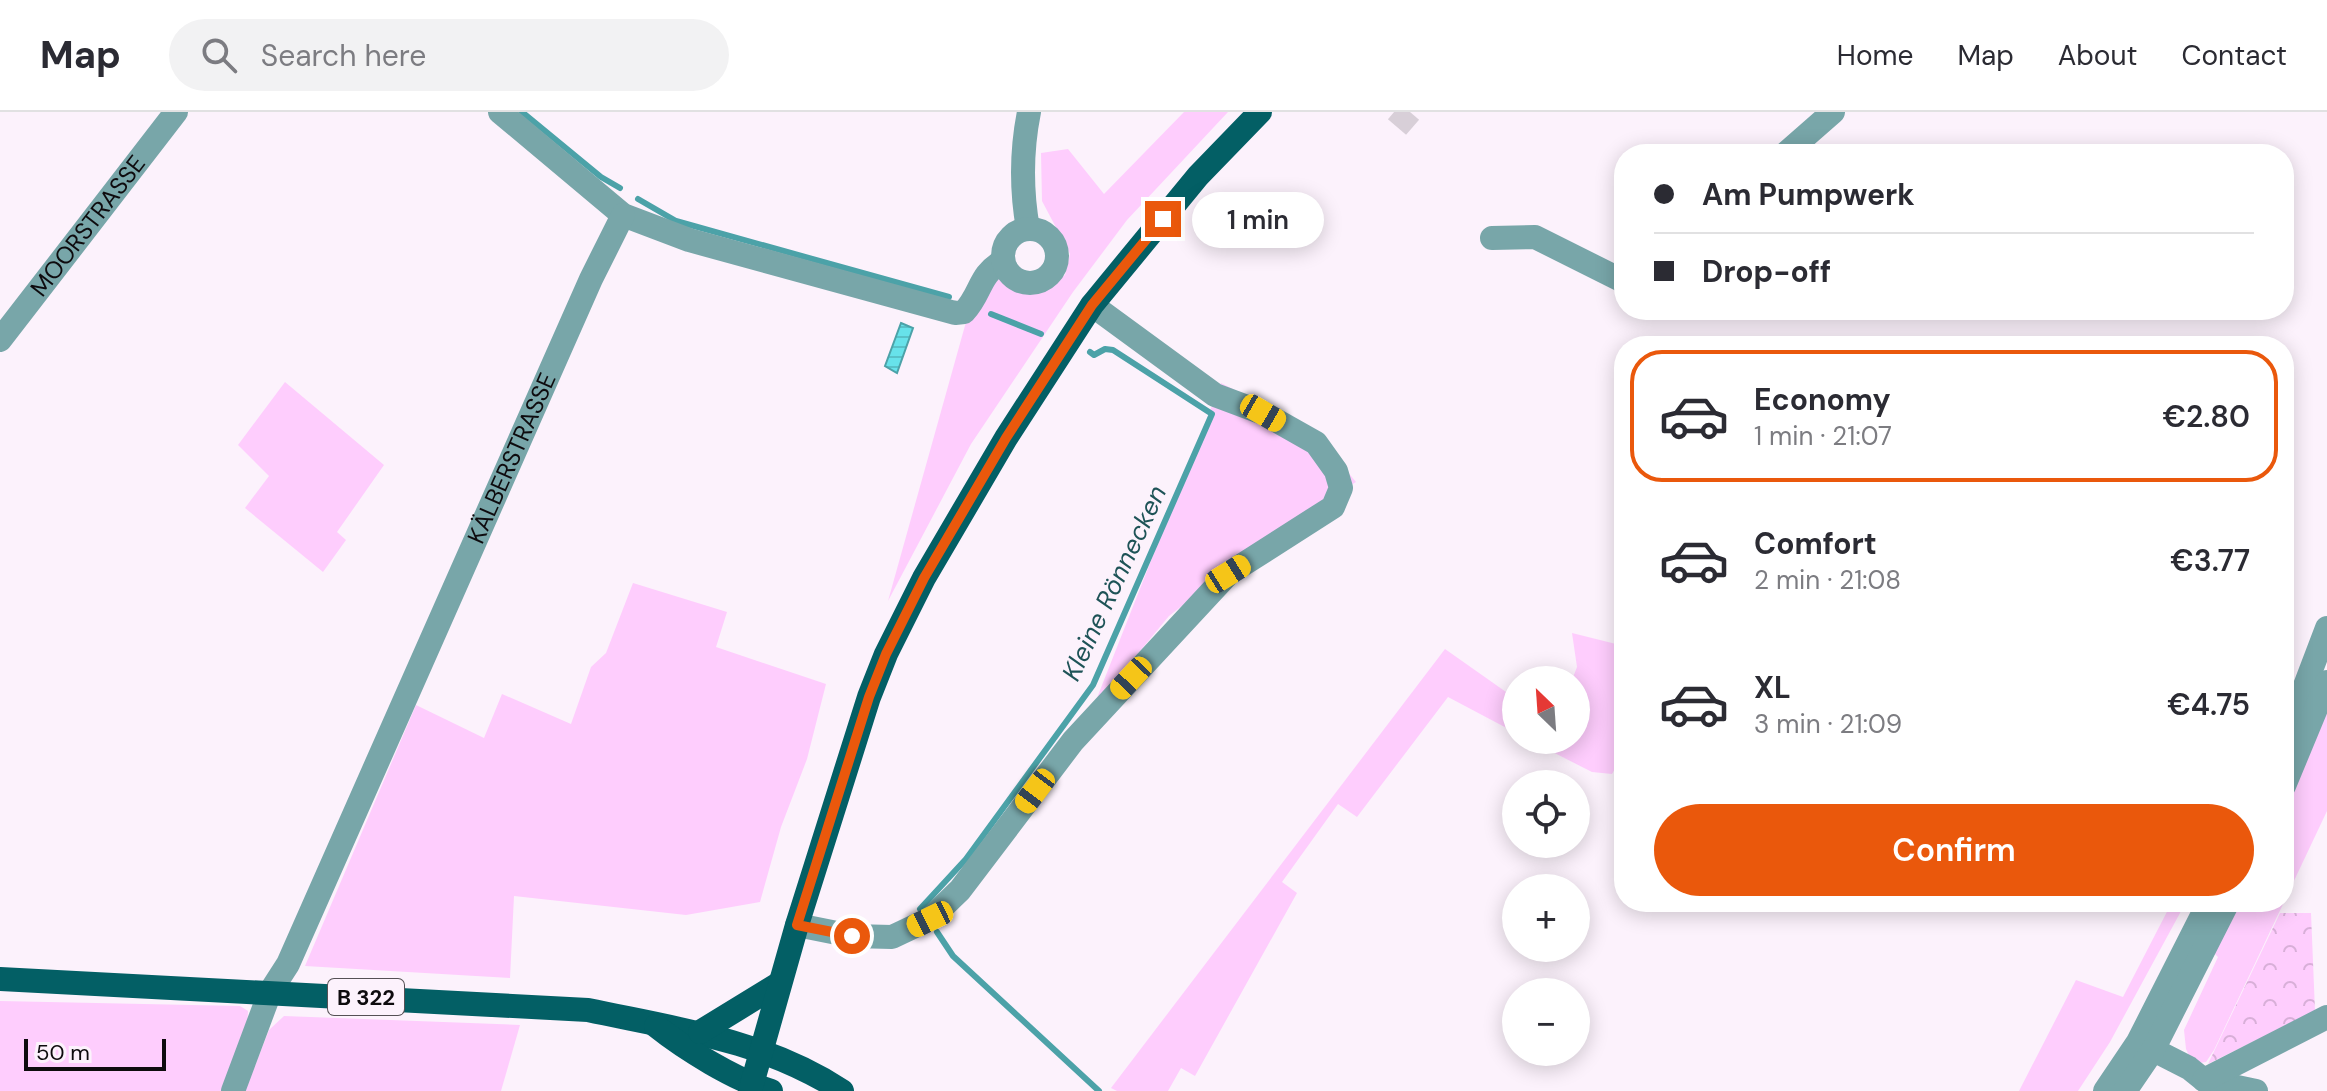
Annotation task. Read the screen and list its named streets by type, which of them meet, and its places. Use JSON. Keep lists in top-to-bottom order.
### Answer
{
  "streets": {
    "main road": ["B 322"],
    "street": ["MOORSTRASSE", "KÄLBERSTRASSE"]
  },
  "crossings": [
    ["KÄLBERSTRASSE", "B 322"]
  ],
  "water": ["Kleine Rönnecken"],
  "scale_bar": "50 m",
  "north": "top left",
  "page": {
    "header": "Map",
    "search": "Search here",
    "nav": [
      "Home",
      "Map",
      "About",
      "Contact"
    ],
    "banner": ["Am Pumpwerk", "Drop-off"],
    "bubble": "1 min",
    "list": [
      {
        "name": "Economy",
        "note": "1 min · 21:07",
        "value": "€2.80"
      },
      {
        "name": "Comfort",
        "note": "2 min · 21:08",
        "value": "€3.77"
      },
      {
        "name": "XL",
        "note": "3 min · 21:09",
        "value": "€4.75"
      }
    ],
    "map_buttons": ["+", "−"],
    "buttons": "Confirm",
    "scale": "50 m"
  }
}
